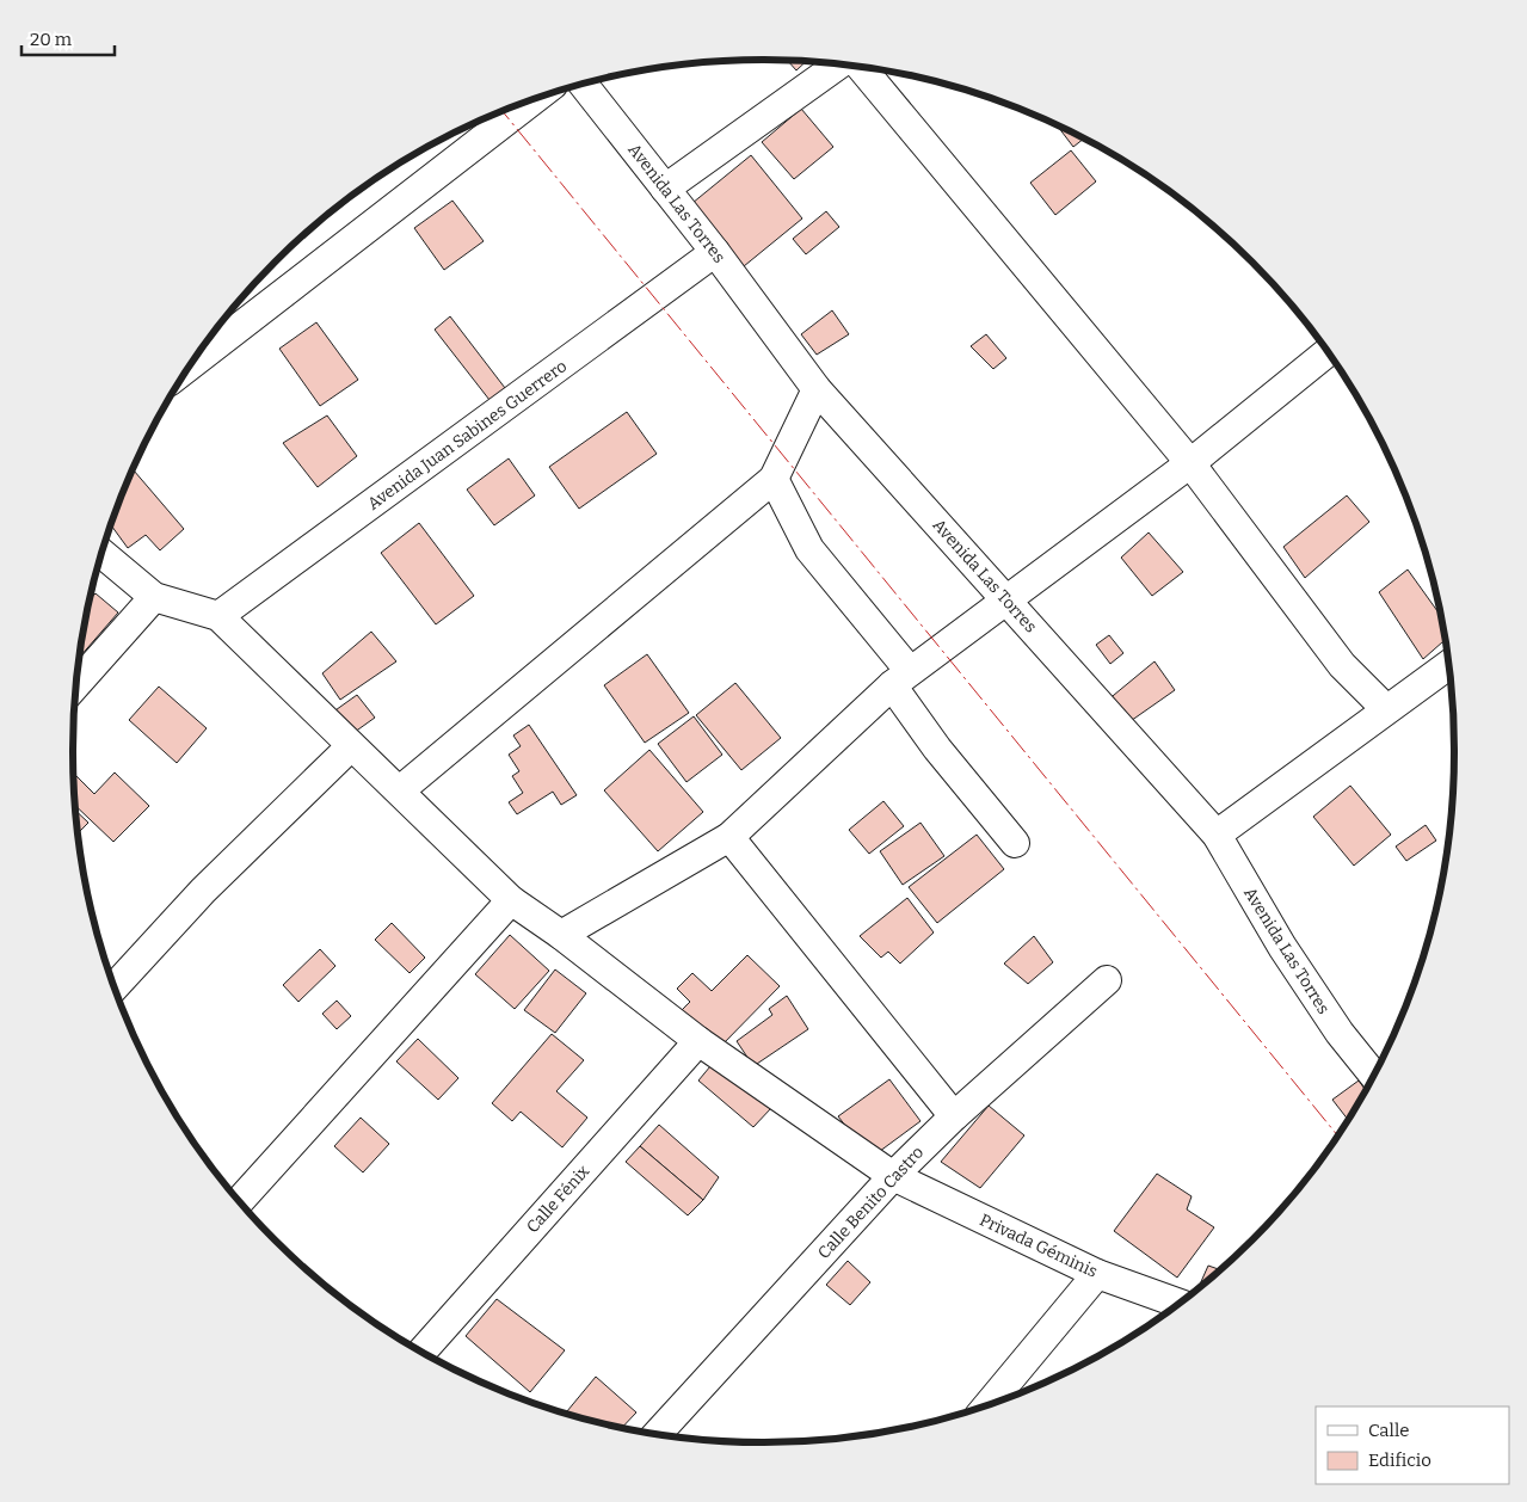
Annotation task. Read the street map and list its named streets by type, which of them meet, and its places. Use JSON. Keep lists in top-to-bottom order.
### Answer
{
  "streets": {
    "street": [
      "Avenida Las Torres",
      "Avenida Juan Sabines Guerrero",
      "Calle Fénix",
      "Calle Benito Castro",
      "Privada Géminis"
    ]
  },
  "crossings": [
    ["Avenida Las Torres", "Avenida Juan Sabines Guerrero"],
    ["Avenida Juan Sabines Guerrero", "Privada Géminis"],
    ["Calle Fénix", "Privada Géminis"],
    ["Calle Benito Castro", "Privada Géminis"]
  ],
  "legend": ["Calle", "Edificio"],
  "scale_bar": "20 m"
}
